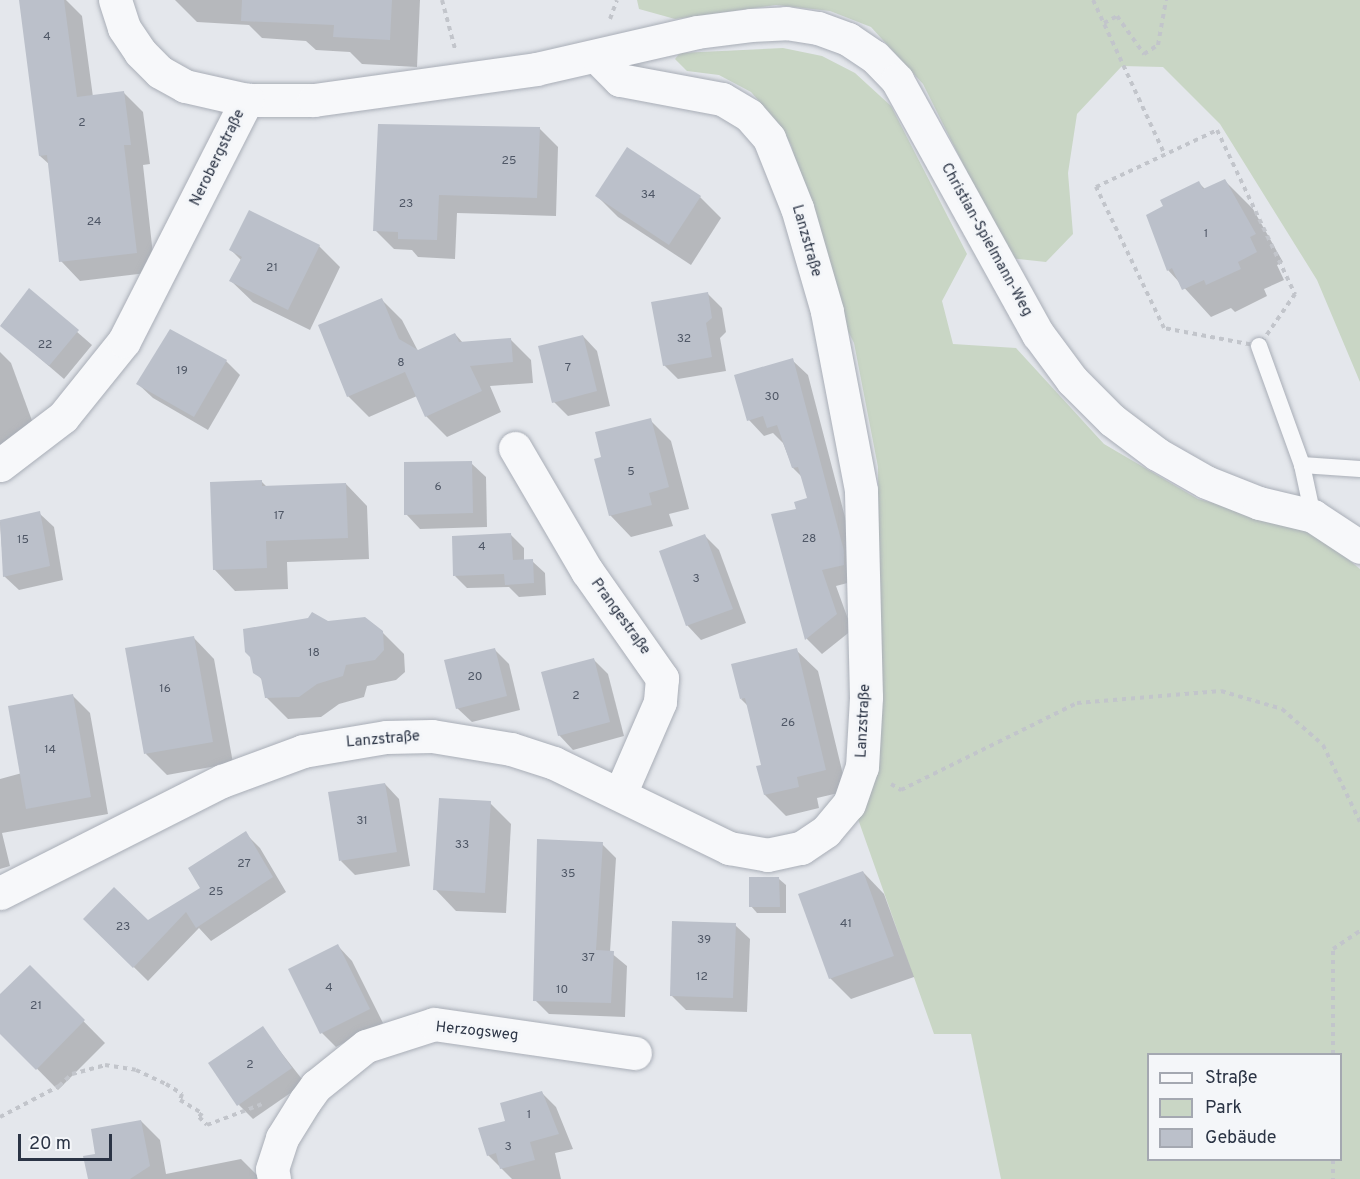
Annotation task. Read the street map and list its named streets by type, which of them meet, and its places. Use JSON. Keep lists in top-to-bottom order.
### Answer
{
  "streets": {
    "street": [
      "Nerobergstraße",
      "Christian-Spielmann-Weg",
      "Lanzstraße",
      "Prangestraße",
      "Herzogsweg"
    ]
  },
  "crossings": [
    ["Nerobergstraße", "Christian-Spielmann-Weg"],
    ["Nerobergstraße", "Lanzstraße"],
    ["Christian-Spielmann-Weg", "Lanzstraße"],
    ["Lanzstraße", "Prangestraße"]
  ],
  "house_numbers": [
    "4",
    "2",
    "25",
    "34",
    "23",
    "24",
    "1",
    "21",
    "32",
    "22",
    "8",
    "7",
    "19",
    "30",
    "5",
    "6",
    "17",
    "28",
    "15",
    "4",
    "3",
    "18",
    "20",
    "16",
    "2",
    "26",
    "14",
    "31",
    "33",
    "27",
    "35",
    "25",
    "41",
    "23",
    "39",
    "37",
    "12",
    "4",
    "10",
    "21",
    "2",
    "1",
    "3"
  ],
  "legend": ["Straße", "Park", "Gebäude"],
  "scale_bar": "20 m"
}
